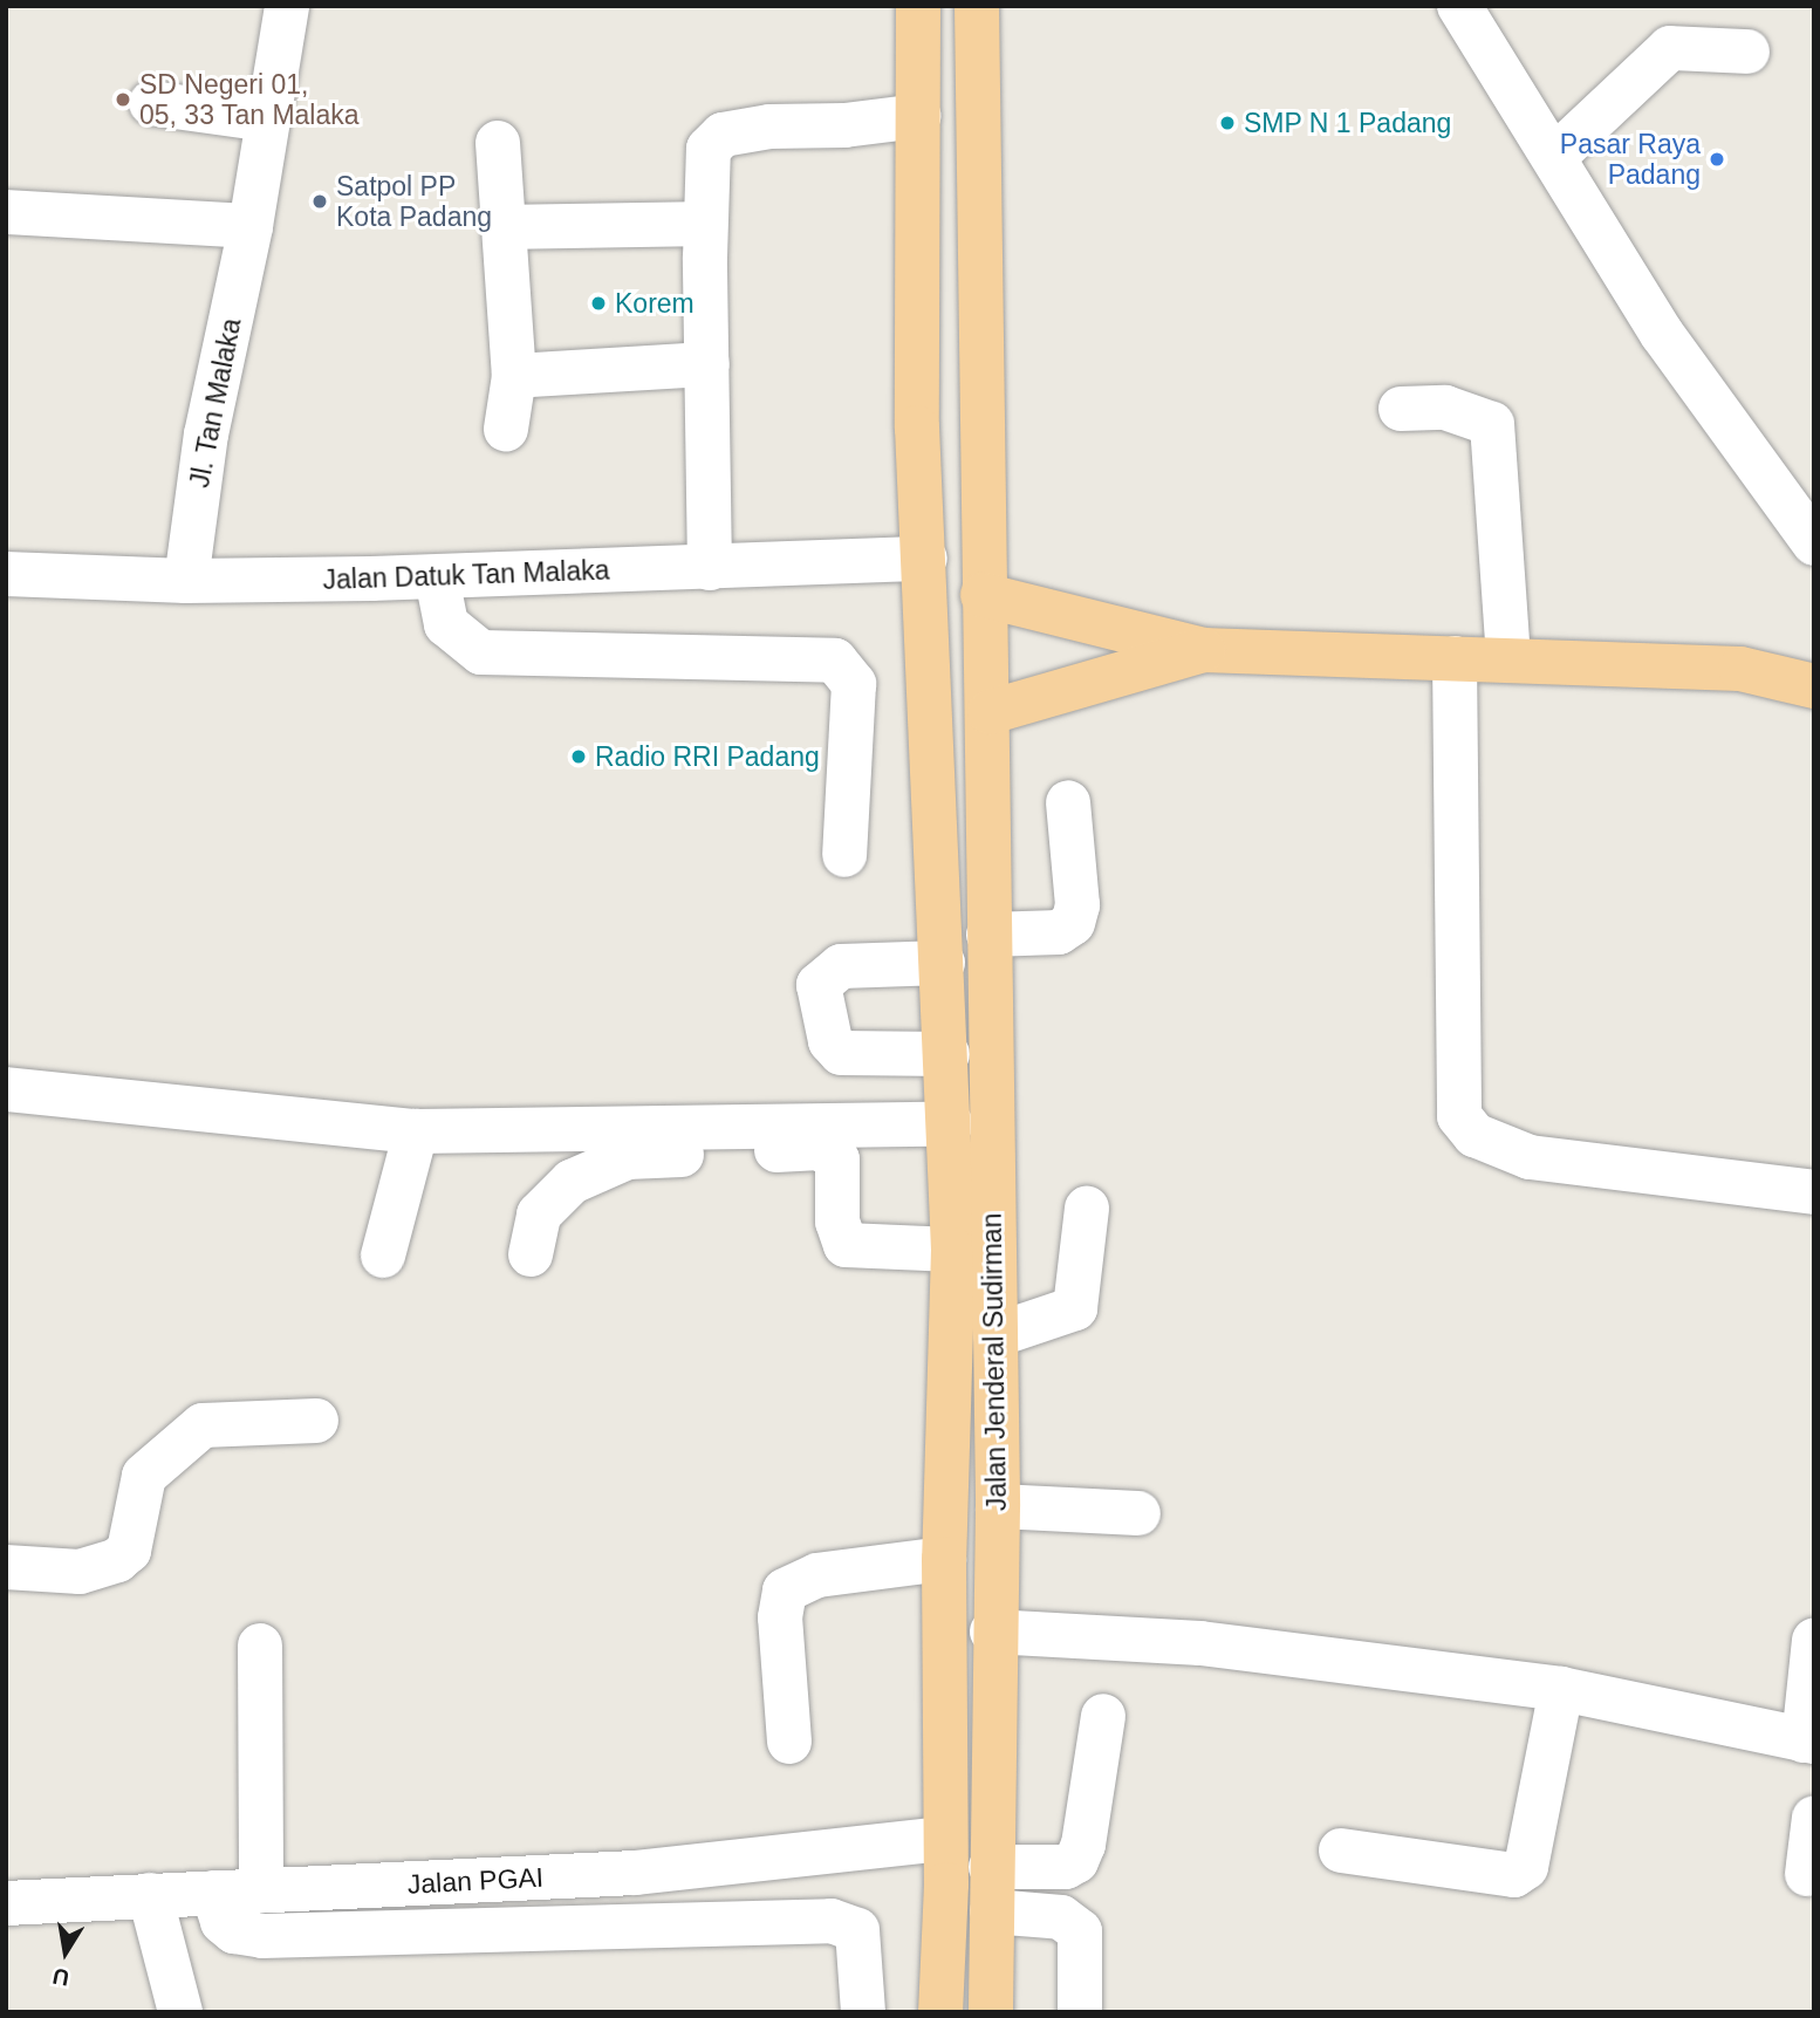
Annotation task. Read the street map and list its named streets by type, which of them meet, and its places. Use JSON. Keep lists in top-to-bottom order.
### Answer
{
  "streets": {
    "main road": ["Jalan Jenderal Sudirman"],
    "street": ["Jl. Tan Malaka", "Jalan Datuk Tan Malaka", "Jalan PGAI"]
  },
  "crossings": [
    ["Jl. Tan Malaka", "Jalan Datuk Tan Malaka"]
  ],
  "places": [
    "SD Negeri 01, 05, 33 Tan Malaka",
    "SMP N 1 Padang",
    "Pasar Raya Padang",
    "Satpol PP Kota Padang",
    "Korem",
    "Radio RRI Padang"
  ],
  "north": "bottom"
}
